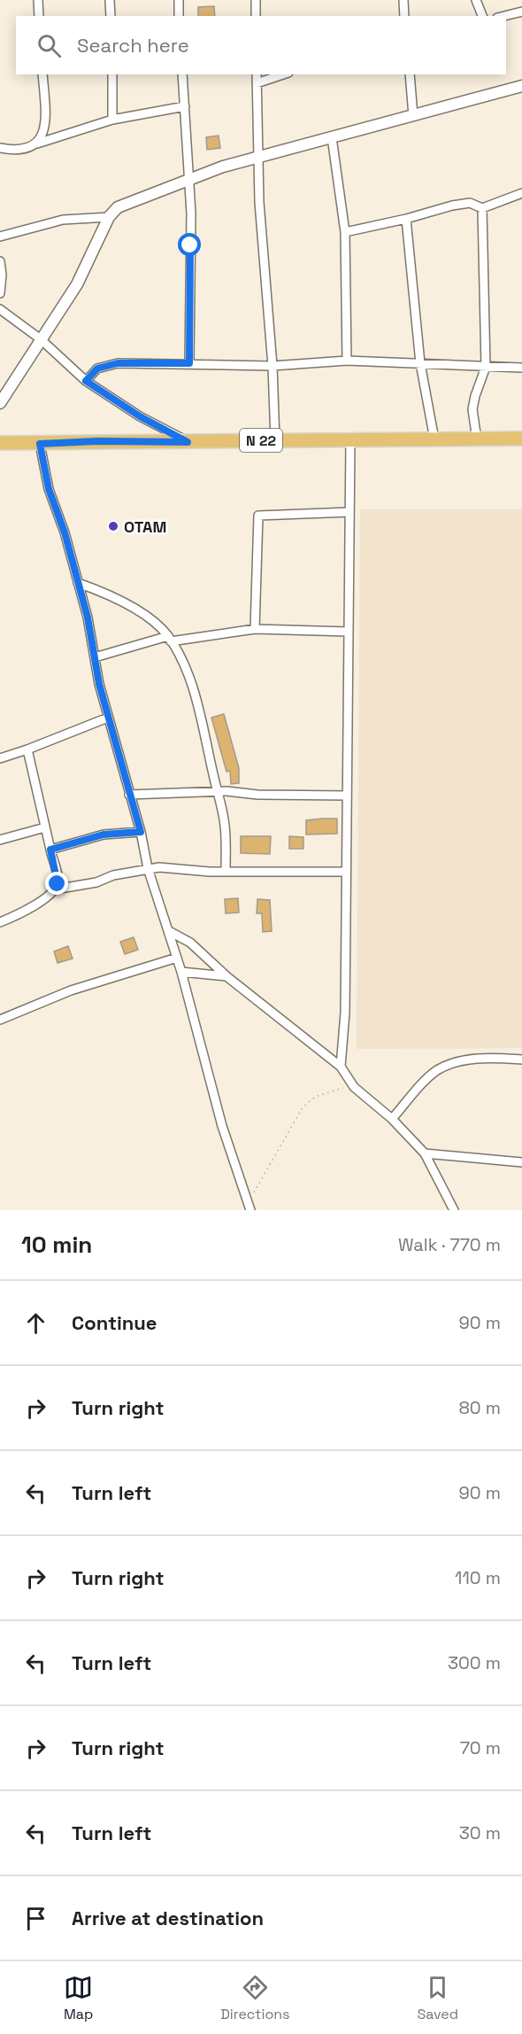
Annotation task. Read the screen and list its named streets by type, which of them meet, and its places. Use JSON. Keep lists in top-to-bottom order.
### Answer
{
  "streets": {
    "main road": ["N 22"]
  },
  "places": ["OTAM"],
  "page": {
    "search": "Search here",
    "heading": ["10 min", "Walk · 770 m"],
    "list": [
      ["Continue", "90 m"],
      ["Turn right", "80 m"],
      ["Turn left", "90 m"],
      ["Turn right", "110 m"],
      ["Turn left", "300 m"],
      ["Turn right", "70 m"],
      ["Turn left", "30 m"],
      "Arrive at destination"
    ],
    "nav": ["Map", "Directions", "Saved"]
  }
}
